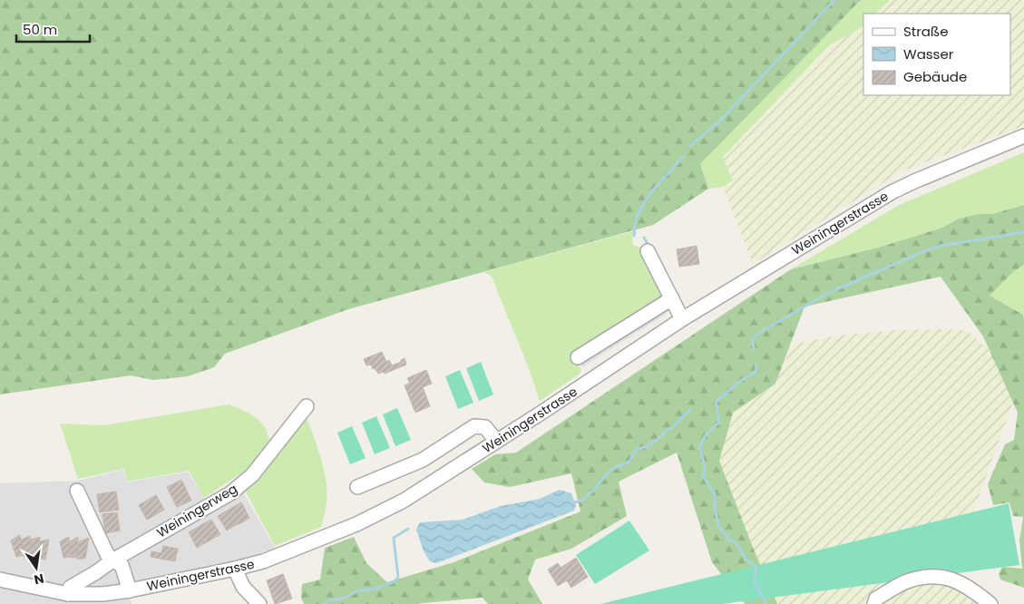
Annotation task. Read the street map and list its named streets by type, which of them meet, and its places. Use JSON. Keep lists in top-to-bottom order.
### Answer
{
  "streets": {
    "street": ["Weiningerstrasse", "Weiningerweg"]
  },
  "crossings": [
    ["Weiningerstrasse", "Weiningerweg"]
  ],
  "legend": ["Straße", "Wasser", "Gebäude"],
  "scale_bar": "50 m",
  "north": "bottom"
}
